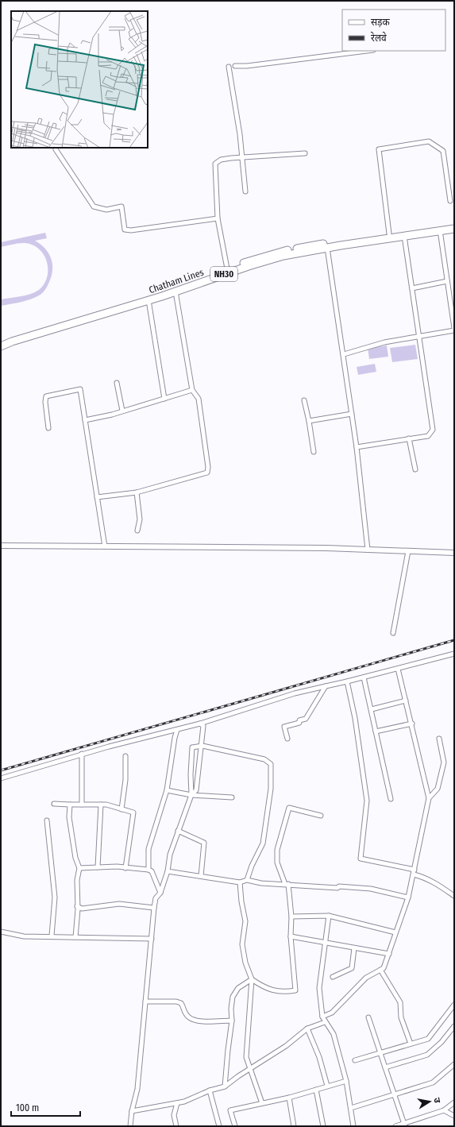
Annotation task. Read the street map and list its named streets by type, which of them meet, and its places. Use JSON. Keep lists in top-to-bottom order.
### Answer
{
  "streets": {
    "highway": ["NH30", "Chatham Lines"]
  },
  "legend": ["सड़क", "रेलवे"],
  "scale_bar": "100 m",
  "north": "right"
}
